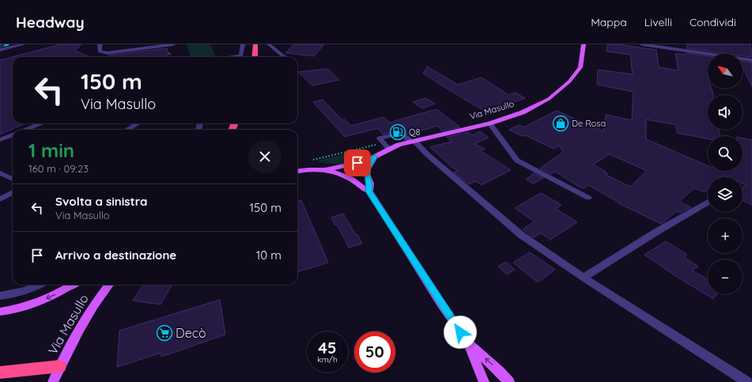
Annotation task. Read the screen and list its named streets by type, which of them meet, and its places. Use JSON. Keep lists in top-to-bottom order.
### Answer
{
  "streets": {
    "main road": ["Via Masullo"]
  },
  "places": {
    "shop": ["De Rosa"],
    "fuel station": ["Q8"],
    "supermarket": ["Decò"]
  },
  "north": "top left",
  "page": {
    "header": "Headway",
    "nav": ["Mappa", "Livelli", "Condividi"],
    "map_buttons": ["+", "−"],
    "turn": ["150 m", "Via Masullo"],
    "heading": ["1 min", "160 m · 09:23"],
    "list": [
      {
        "name": "Svolta a sinistra",
        "note": "Via Masullo",
        "value": "150 m"
      },
      {
        "name": "Arrivo a destinazione",
        "value": "10 m"
      }
    ],
    "speed": "45 km/h",
    "limit": "50"
  }
}
